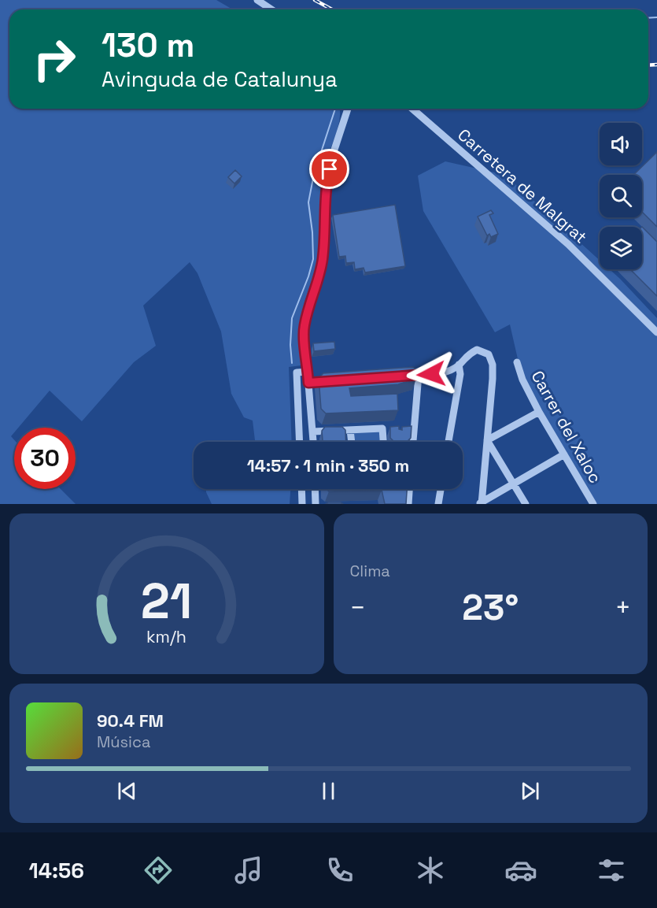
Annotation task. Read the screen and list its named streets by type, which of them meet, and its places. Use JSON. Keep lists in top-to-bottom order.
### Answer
{
  "streets": {
    "street": ["Carretera de Malgrat", "Carrer del Xaloc"]
  },
  "page": {
    "turn": ["130 m", "Avinguda de Catalunya"],
    "limit": "30",
    "trip": "14:57 · 1 min · 350 m",
    "tile": "Clima",
    "heat": ["−", "23°", "+"],
    "song": ["90.4 FM", "Música"],
    "tabs": "14:56",
    "gauge": ["21", "km/h"]
  }
}
